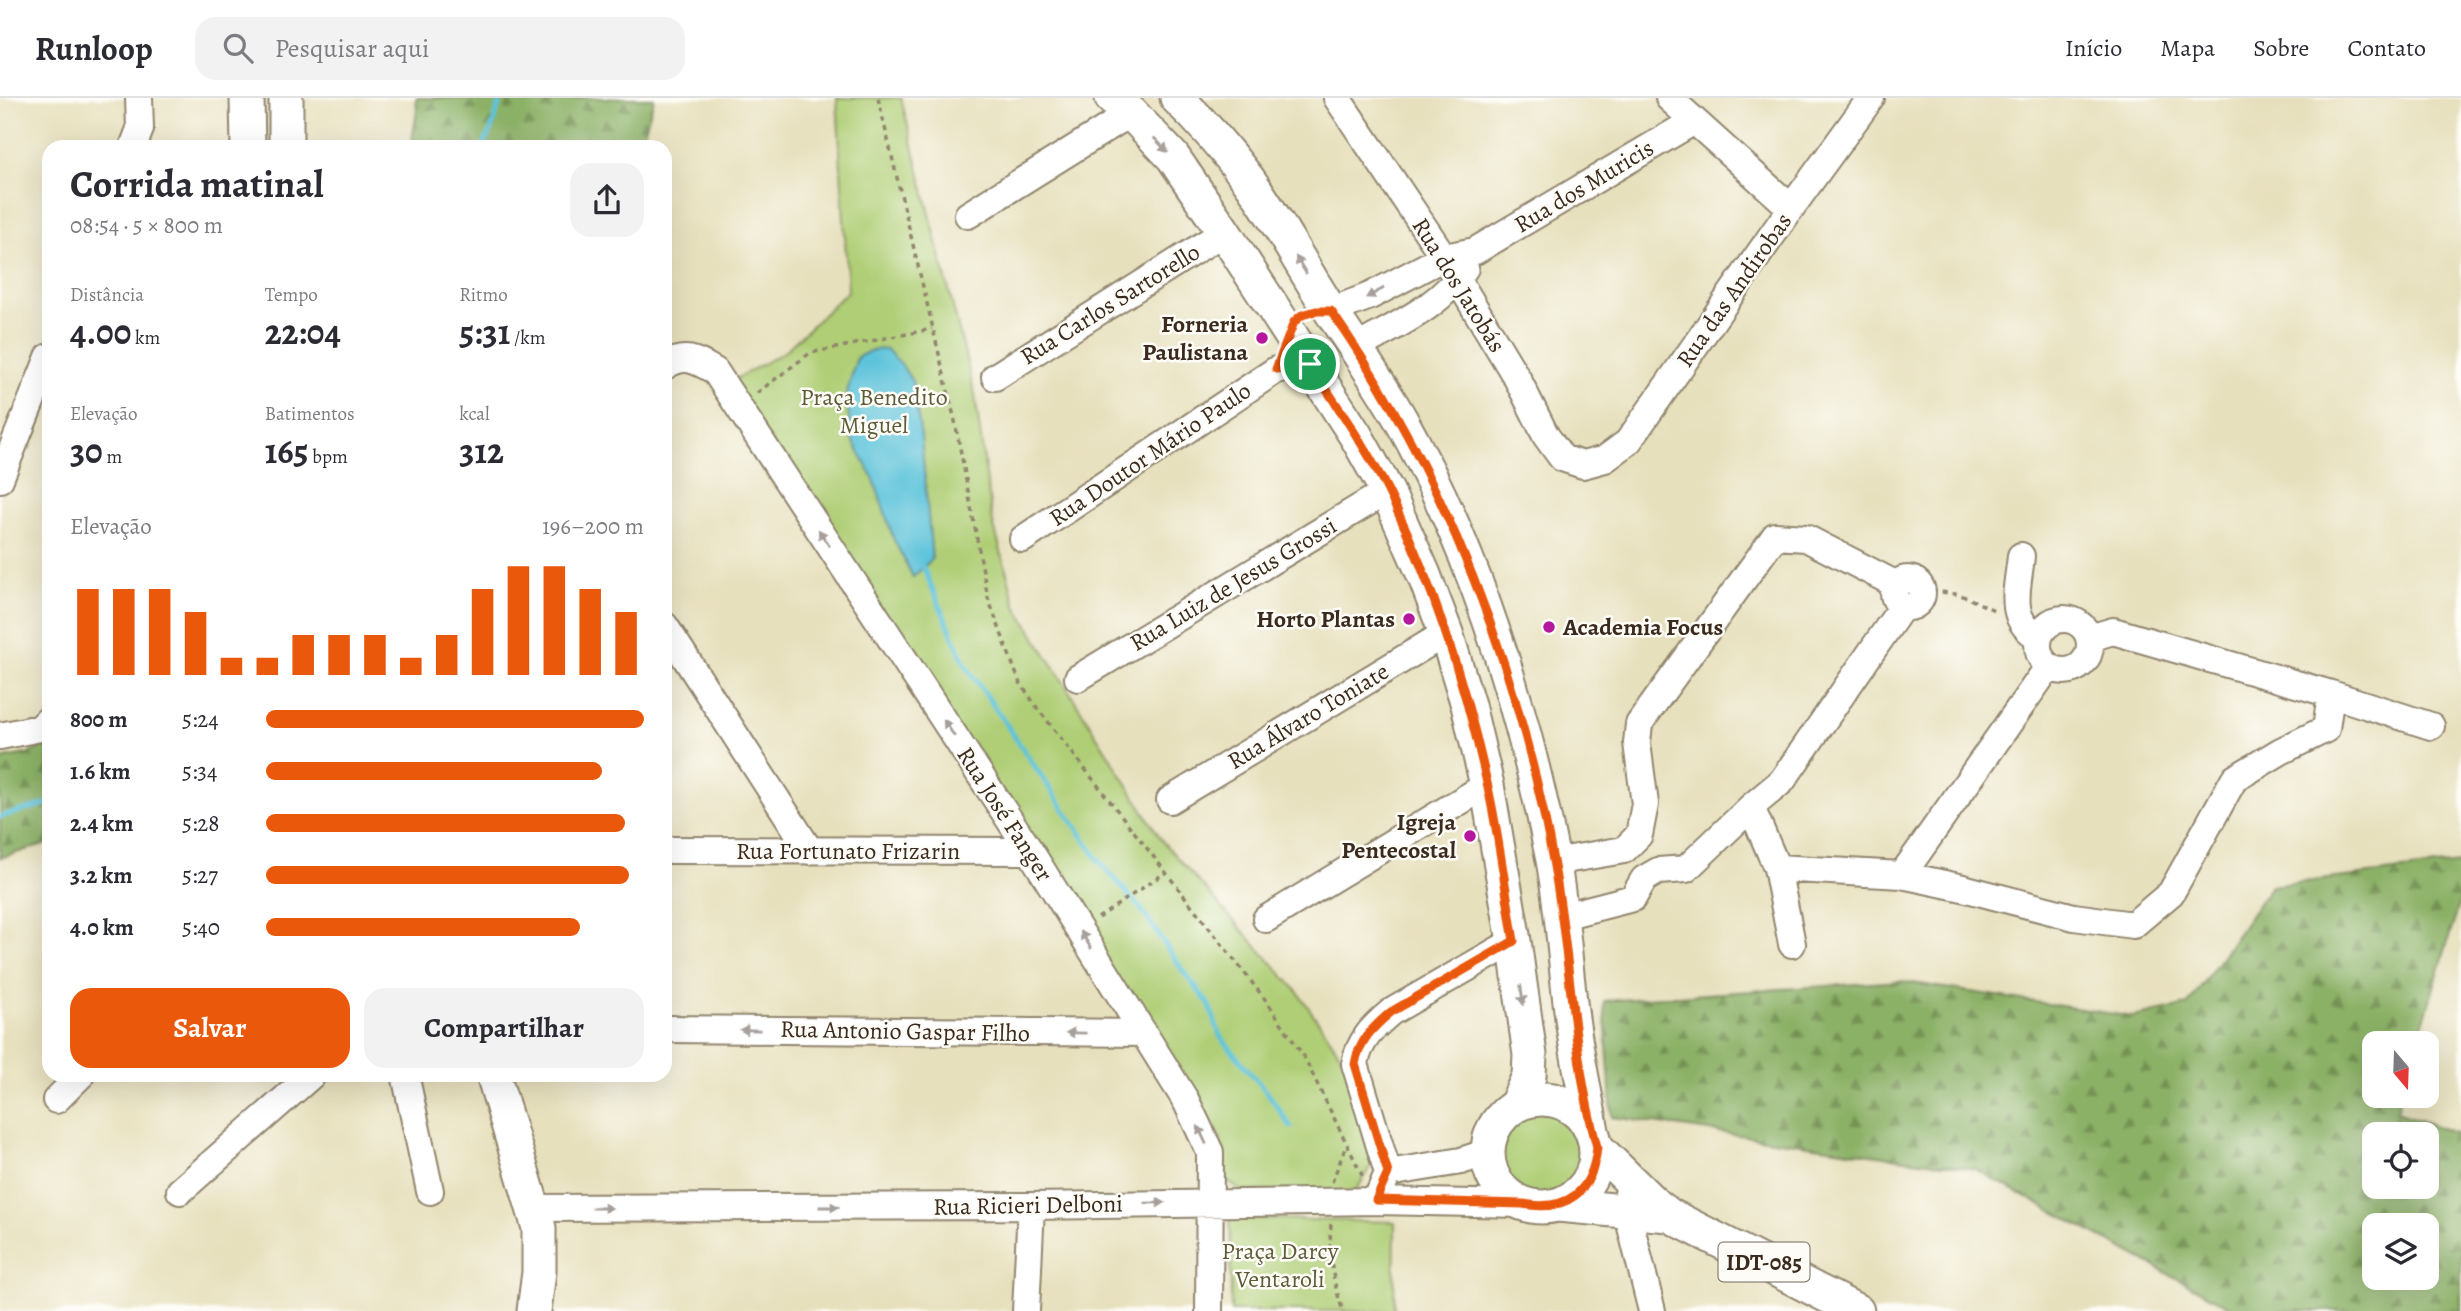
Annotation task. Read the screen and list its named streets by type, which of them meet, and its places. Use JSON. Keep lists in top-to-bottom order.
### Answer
{
  "streets": {
    "main road": ["IDT-085"],
    "street": [
      "Rua dos Muricis",
      "Rua dos Jatobás",
      "Rua das Andirobas",
      "Rua Carlos Sartorello",
      "Rua Doutor Mário Paulo",
      "Rua Luiz de Jesus Grossi",
      "Rua Álvaro Toniate",
      "Rua José Fanger",
      "Rua Fortunato Frizarin",
      "Rua Antonio Gaspar Filho",
      "Rua Ricieri Delboni"
    ]
  },
  "crossings": [
    ["Rua dos Muricis", "Rua dos Jatobás"],
    ["Rua dos Muricis", "Rua Doutor Mário Paulo"],
    ["Rua dos Jatobás", "Rua das Andirobas"],
    ["Rua José Fanger", "Rua Fortunato Frizarin"],
    ["Rua José Fanger", "Rua Antonio Gaspar Filho"],
    ["Rua José Fanger", "Rua Ricieri Delboni"]
  ],
  "one_way": ["Rua José Fanger", "Rua Antonio Gaspar Filho", "Rua Ricieri Delboni"],
  "parks": ["Praça Benedito Miguel", "Praça Darcy Ventaroli"],
  "places": [
    "Forneria Paulistana",
    "Horto Plantas",
    "Academia Focus",
    "Igreja Pentecostal"
  ],
  "north": "bottom",
  "page": {
    "header": "Runloop",
    "search": "Pesquisar aqui",
    "nav": [
      "Início",
      "Mapa",
      "Sobre",
      "Contato"
    ],
    "heading": ["Corrida matinal", "08:54 · 5 × 800 m"],
    "stats": [
      ["Distância", "4.00 km"],
      ["Tempo", "22:04"],
      ["Ritmo", "5:31 /km"],
      ["Elevação", "30 m"],
      ["Batimentos", "165 bpm"],
      ["kcal", "312"]
    ],
    "chart": ["Elevação", "196–200 m"],
    "list": [
      {
        "name": "800 m",
        "note": "5:24"
      },
      {
        "name": "1.6 km",
        "note": "5:34"
      },
      {
        "name": "2.4 km",
        "note": "5:28"
      },
      {
        "name": "3.2 km",
        "note": "5:27"
      },
      {
        "name": "4.0 km",
        "note": "5:40"
      }
    ],
    "buttons": ["Salvar", "Compartilhar"]
  }
}
